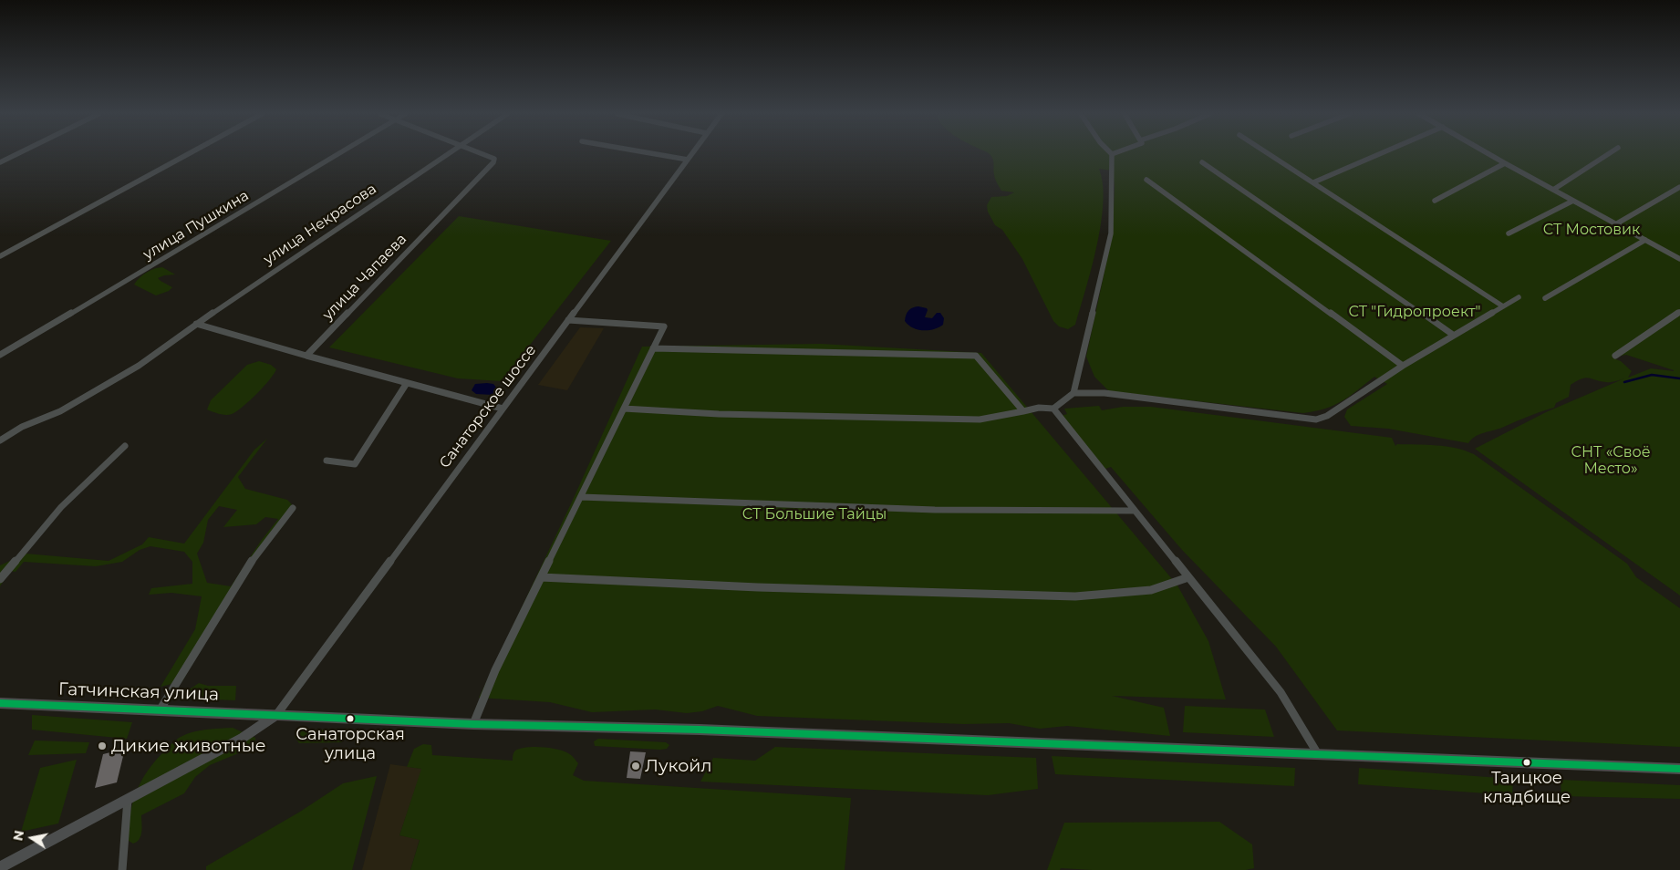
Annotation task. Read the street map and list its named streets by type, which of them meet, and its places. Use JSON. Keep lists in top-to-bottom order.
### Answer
{
  "streets": {
    "main road": ["Гатчинская улица"],
    "street": [
      "улица Некрасова",
      "улица Пушкина",
      "улица Чапаева",
      "Санаторское шоссе"
    ]
  },
  "crossings": [
    ["Санаторское шоссе", "Гатчинская улица"]
  ],
  "parks": [
    "СТ Мостовик",
    "СТ \"Гидропроект\"",
    "СНТ «Своё Место»",
    "СТ Большие Тайцы"
  ],
  "places": [
    "Санаторская улица",
    "Дикие животные",
    "Таицкое кладбище",
    "Лукойл"
  ],
  "north": "left"
}
